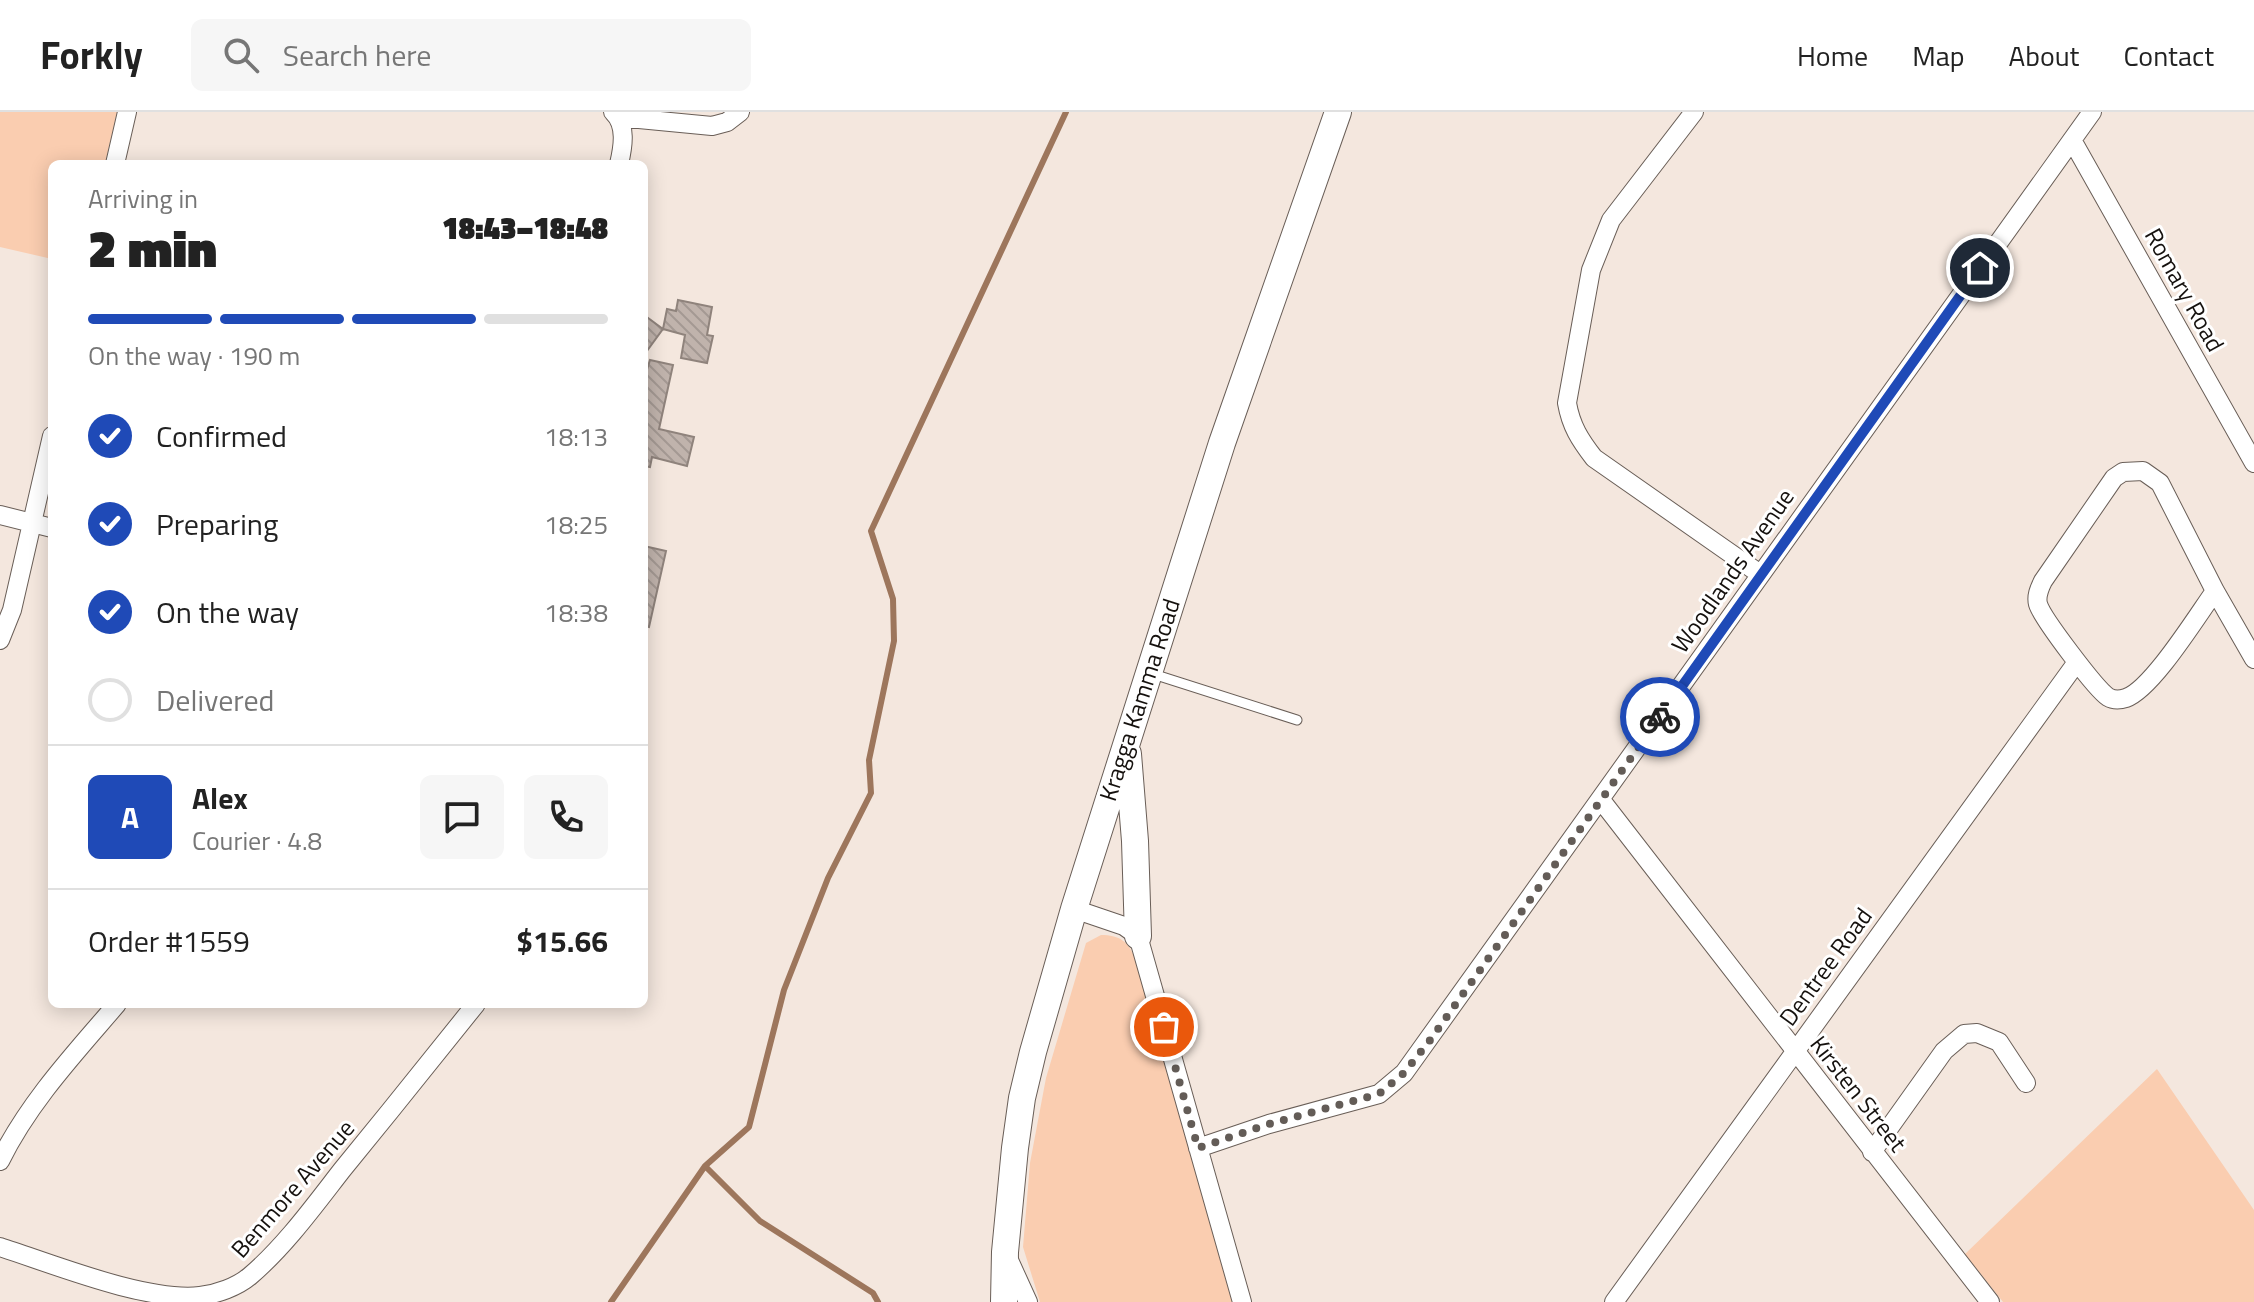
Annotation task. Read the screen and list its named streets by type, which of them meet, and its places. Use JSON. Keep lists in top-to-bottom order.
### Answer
{
  "streets": {
    "main road": ["Kragga Kamma Road"],
    "street": [
      "Romary Road",
      "Woodlands Avenue",
      "Dentree Road",
      "Kirsten Street",
      "Benmore Avenue"
    ]
  },
  "crossings": [
    ["Romary Road", "Woodlands Avenue"],
    ["Woodlands Avenue", "Kirsten Street"],
    ["Dentree Road", "Kirsten Street"]
  ],
  "page": {
    "header": "Forkly",
    "search": "Search here",
    "nav": [
      "Home",
      "Map",
      "About",
      "Contact"
    ],
    "heading": ["2 min", "Arriving in", "18:43–18:48"],
    "panel": [
      "Alex",
      "Courier · 4.8",
      "Order #1559",
      "$15.66"
    ],
    "bar": "On the way · 190 m",
    "list": [
      ["Confirmed", "18:13"],
      ["Preparing", "18:25"],
      ["On the way", "18:38"],
      "Delivered"
    ],
    "round": "A"
  }
}
